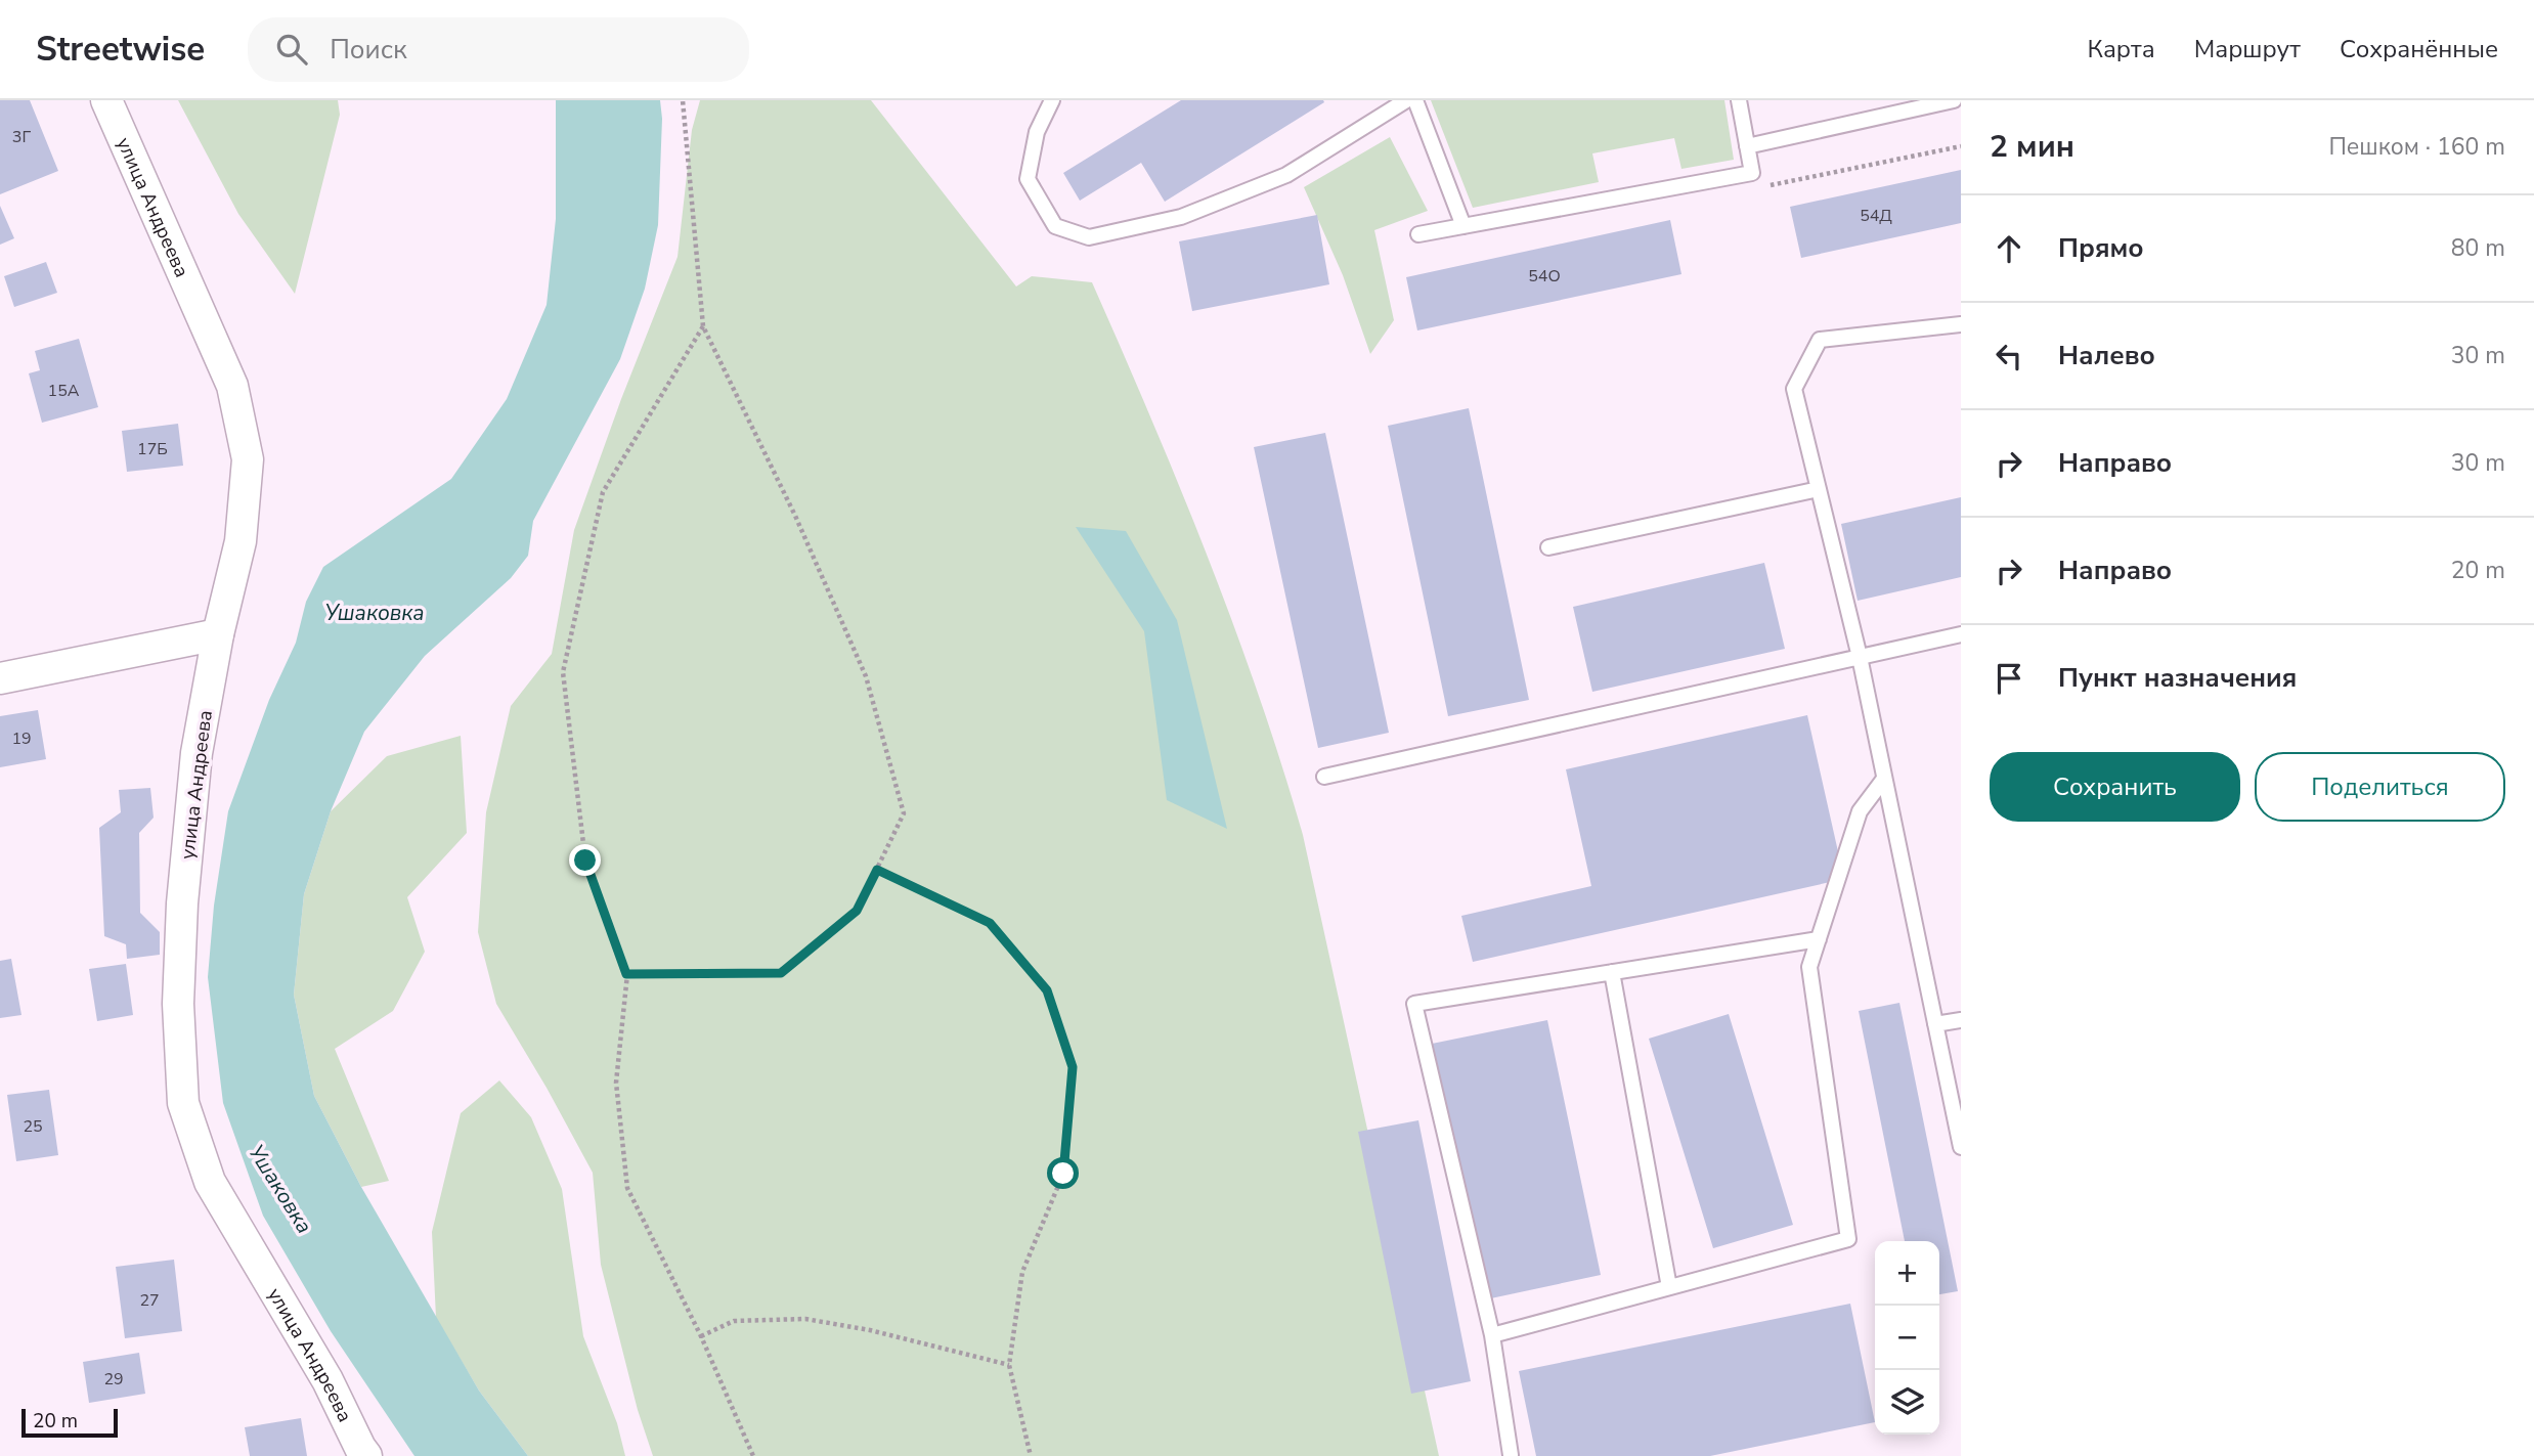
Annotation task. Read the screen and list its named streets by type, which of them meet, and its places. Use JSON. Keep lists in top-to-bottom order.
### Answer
{
  "streets": {
    "street": ["улица Андреева"]
  },
  "water": ["Ушаковка"],
  "house_numbers": [
    "3Г",
    "54Д",
    "54О",
    "15А",
    "17Б",
    "19",
    "25",
    "27",
    "29"
  ],
  "scale_bar": "20 m",
  "page": {
    "header": "Streetwise",
    "search": "Поиск",
    "nav": ["Карта", "Маршрут", "Сохранённые"],
    "heading": ["2 мин", "Пешком · 160 m"],
    "list": [
      ["Прямо", "80 m"],
      ["Налево", "30 m"],
      ["Направо", "30 m"],
      ["Направо", "20 m"],
      "Пункт назначения"
    ],
    "buttons": ["Сохранить", "Поделиться"],
    "map_buttons": ["+", "−"],
    "scale": "20 m"
  }
}
